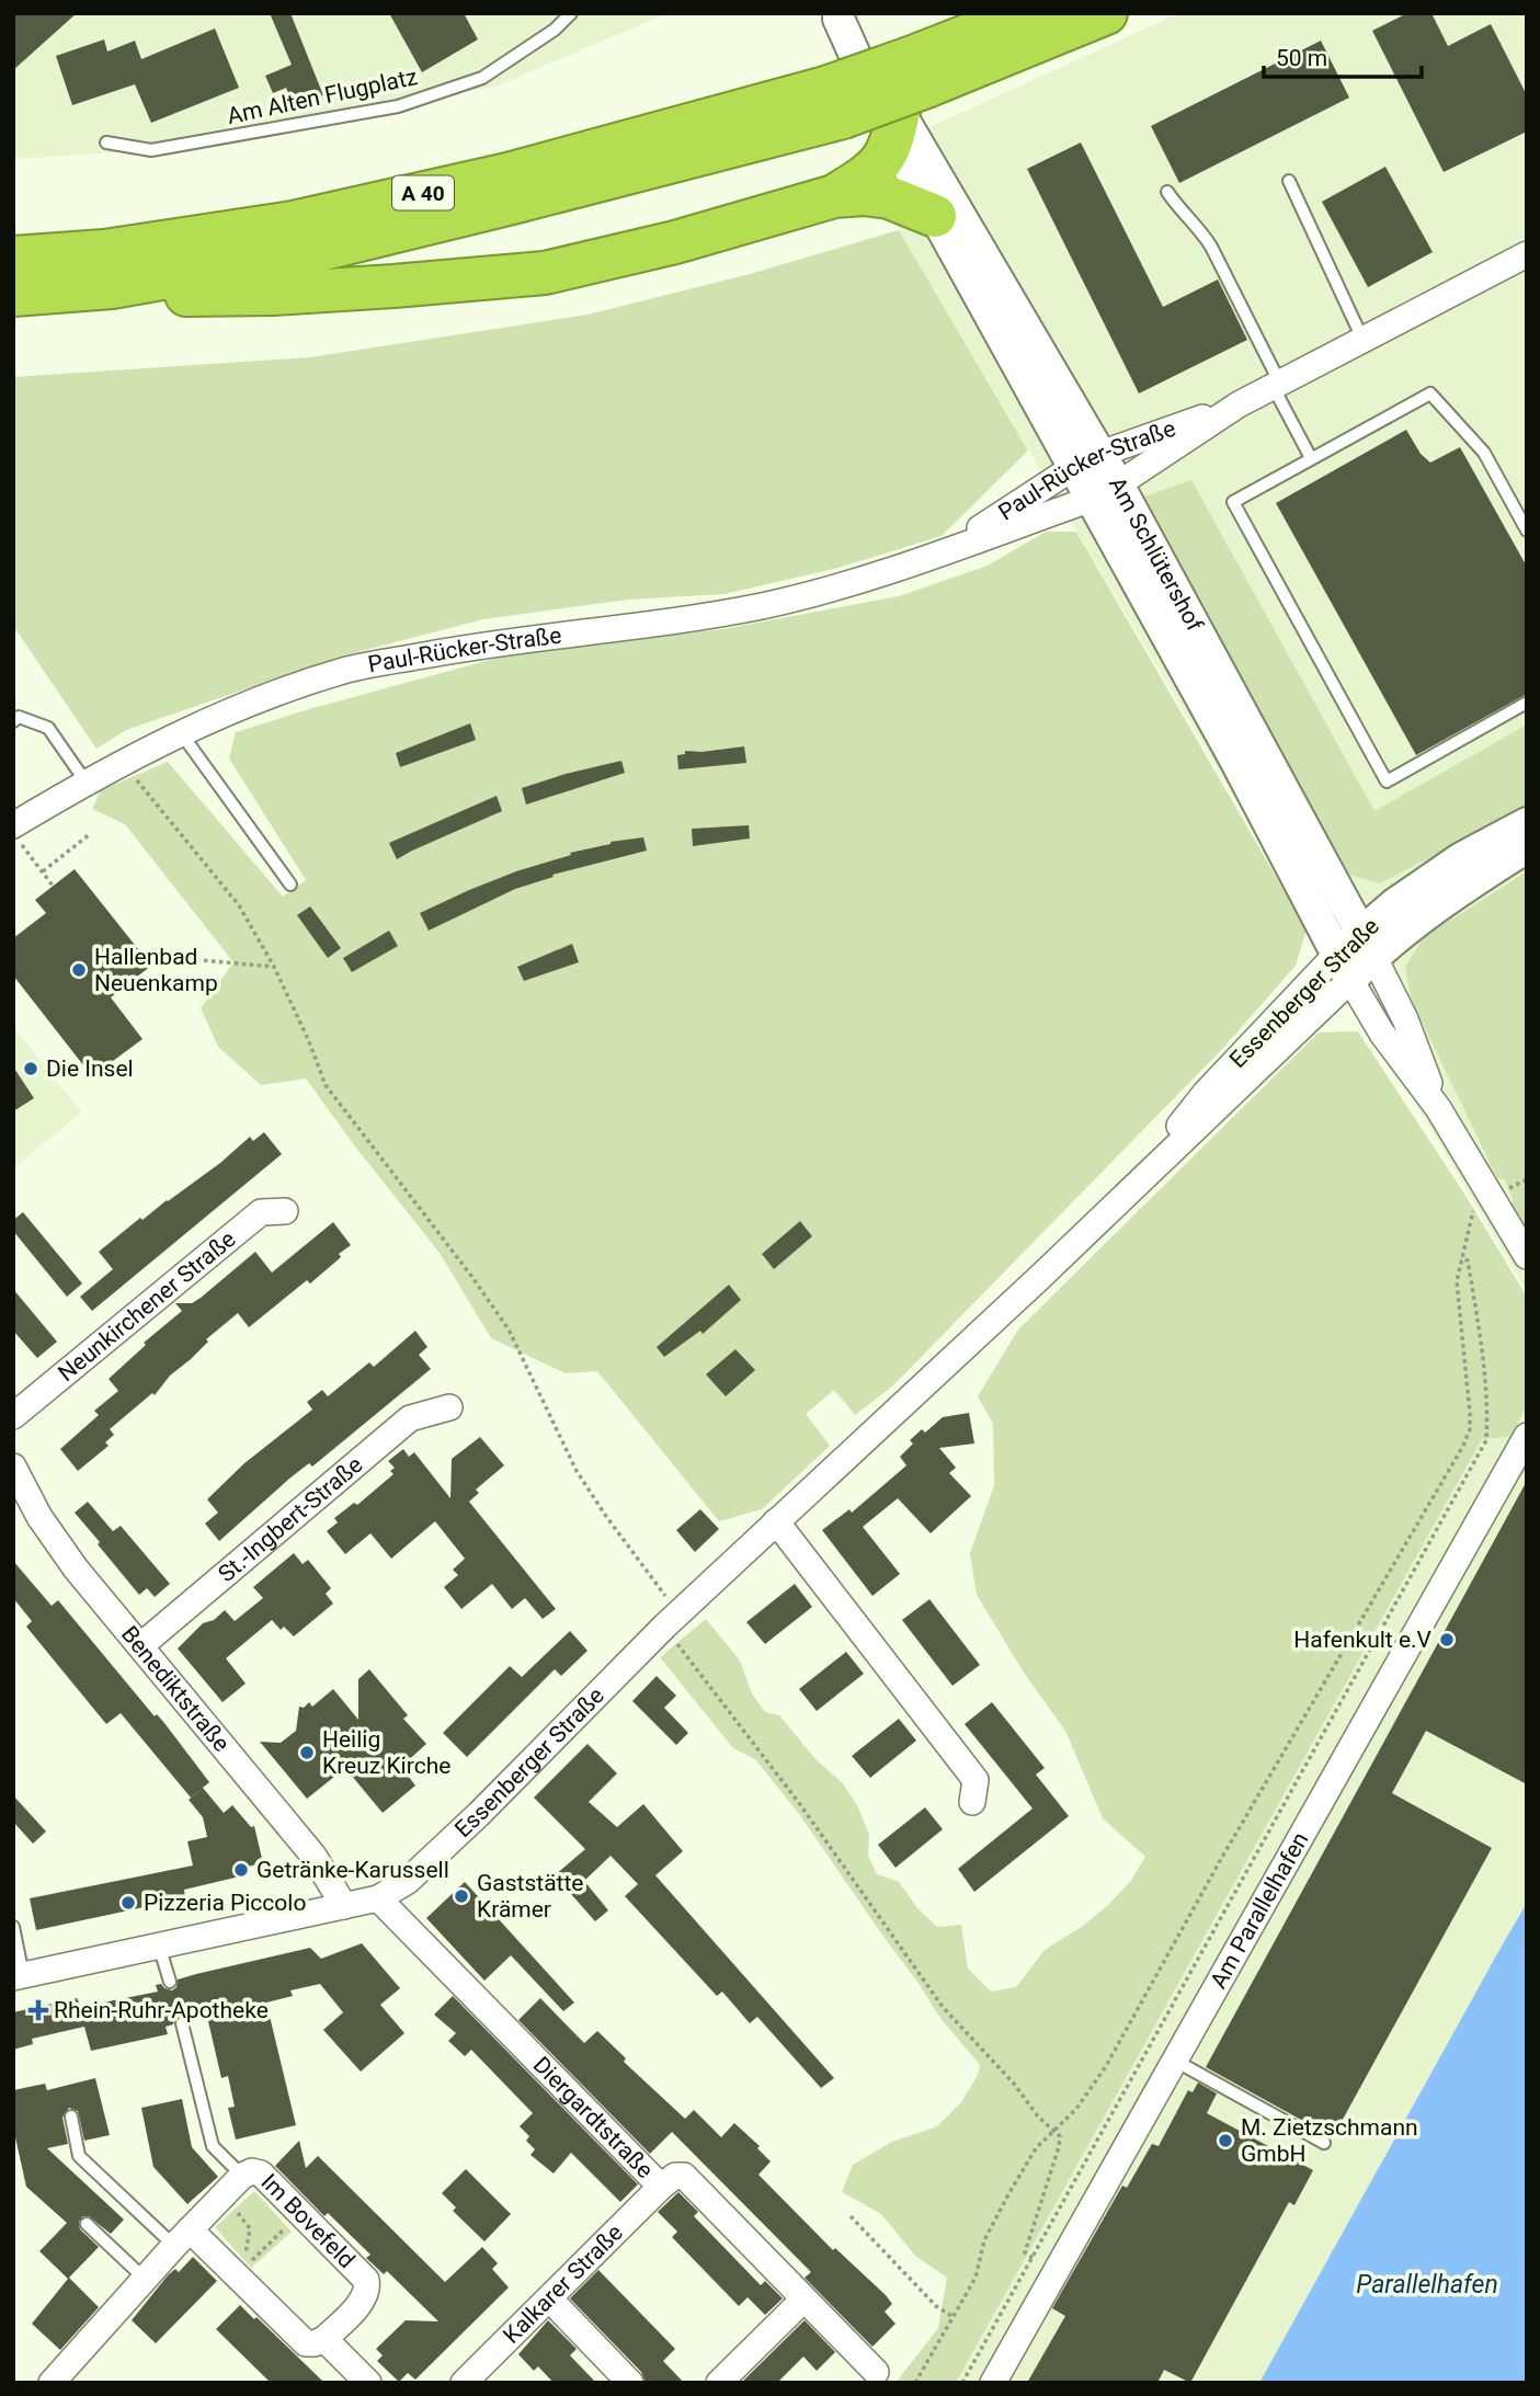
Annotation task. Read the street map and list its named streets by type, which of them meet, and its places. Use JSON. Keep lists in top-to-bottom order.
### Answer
{
  "streets": {
    "highway": ["A 40"],
    "street": [
      "Paul-Rücker-Straße",
      "Am Schlütershof",
      "Essenberger Straße",
      "Neunkirchener Straße",
      "St.-Ingbert-Straße",
      "Benediktstraße",
      "Am Parallelhafen",
      "Diergardtstraße",
      "Im Bovefeld",
      "Kalkarer Straße"
    ],
    "lane": ["Am Alten Flugplatz"]
  },
  "crossings": [
    ["A 40", "Am Schlütershof"],
    ["Paul-Rücker-Straße", "Am Schlütershof"],
    ["Am Schlütershof", "Essenberger Straße"],
    ["Essenberger Straße", "Benediktstraße"],
    ["Essenberger Straße", "Diergardtstraße"],
    ["St.-Ingbert-Straße", "Benediktstraße"],
    ["Diergardtstraße", "Kalkarer Straße"]
  ],
  "water": ["Parallelhafen"],
  "places": {
    "other": [
      "Hallenbad Neuenkamp",
      "Die Insel",
      "Hafenkult e.V",
      "Heilig Kreuz Kirche",
      "Getränke-Karussell",
      "Gaststätte Krämer",
      "Pizzeria Piccolo",
      "M. Zietzschmann GmbH"
    ],
    "health": ["Rhein-Ruhr-Apotheke"]
  },
  "scale_bar": "50 m"
}
